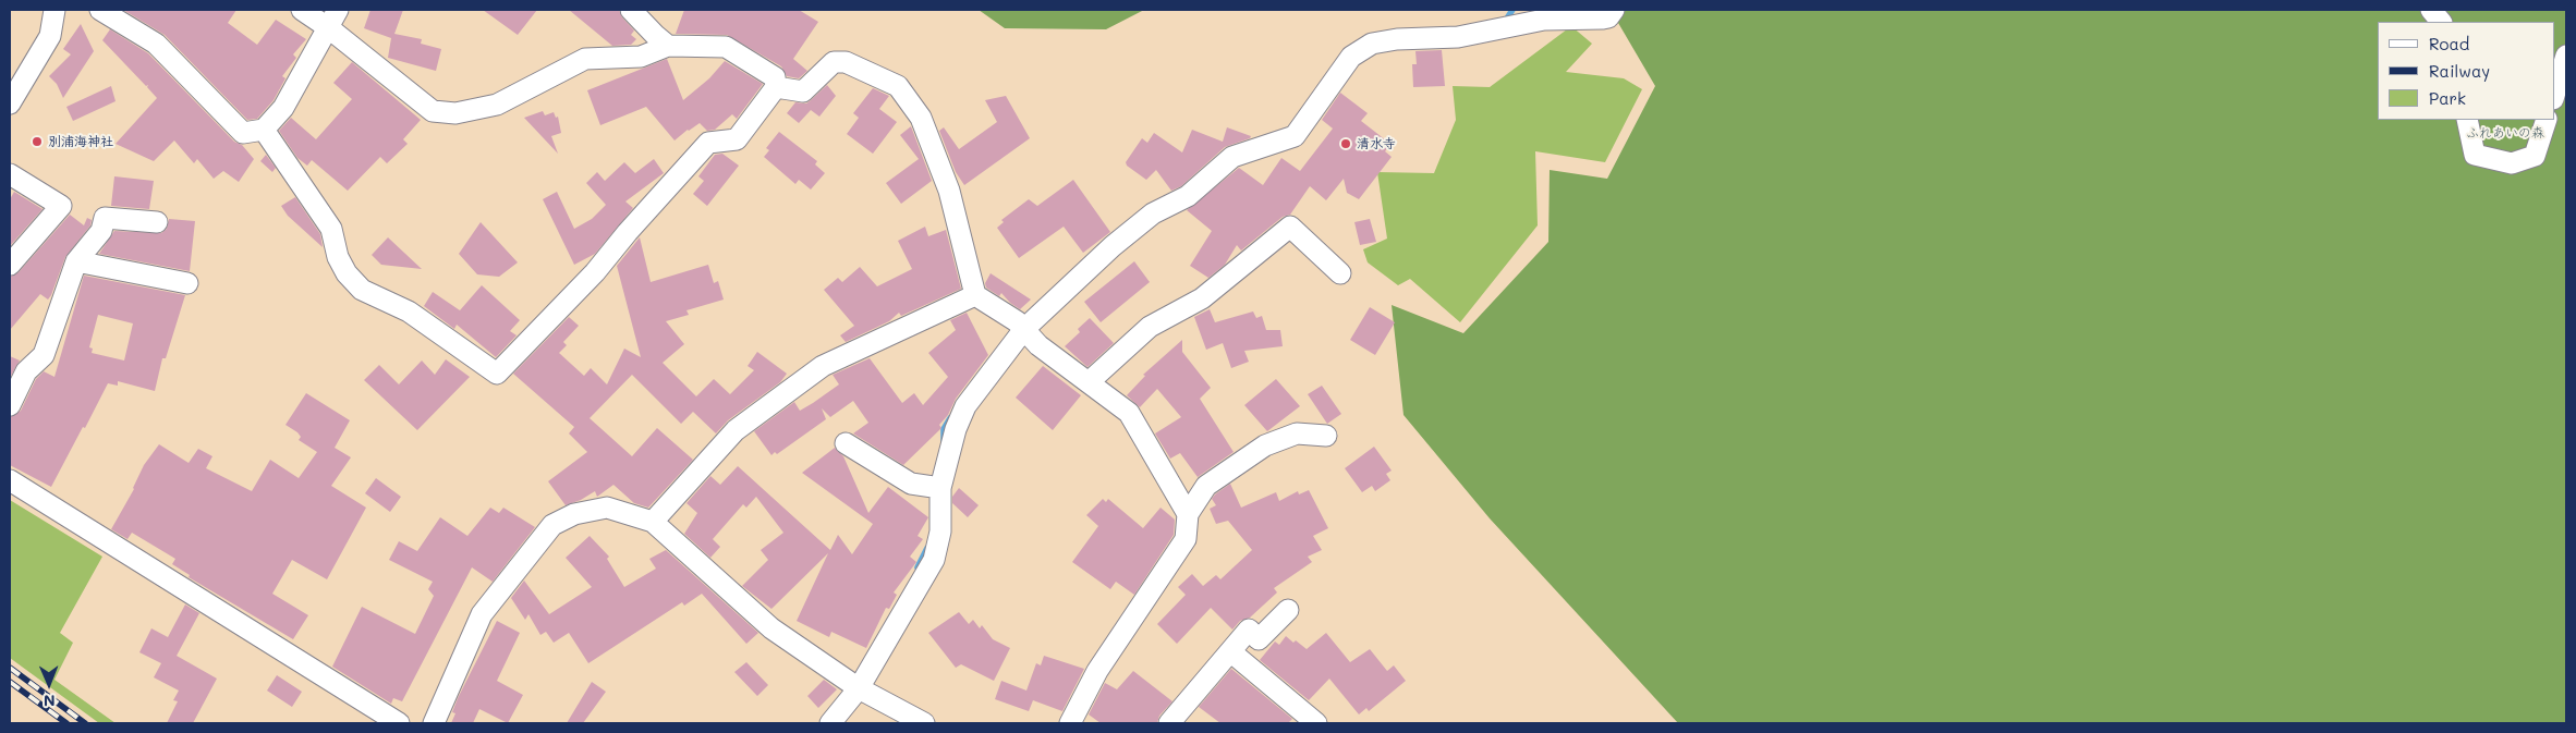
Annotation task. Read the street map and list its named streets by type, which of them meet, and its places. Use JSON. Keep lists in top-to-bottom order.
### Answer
{
  "parks": ["ふれあいの森"],
  "places": ["別浦海神社", "清水寺"],
  "legend": ["Road", "Railway", "Park"],
  "north": "bottom"
}
